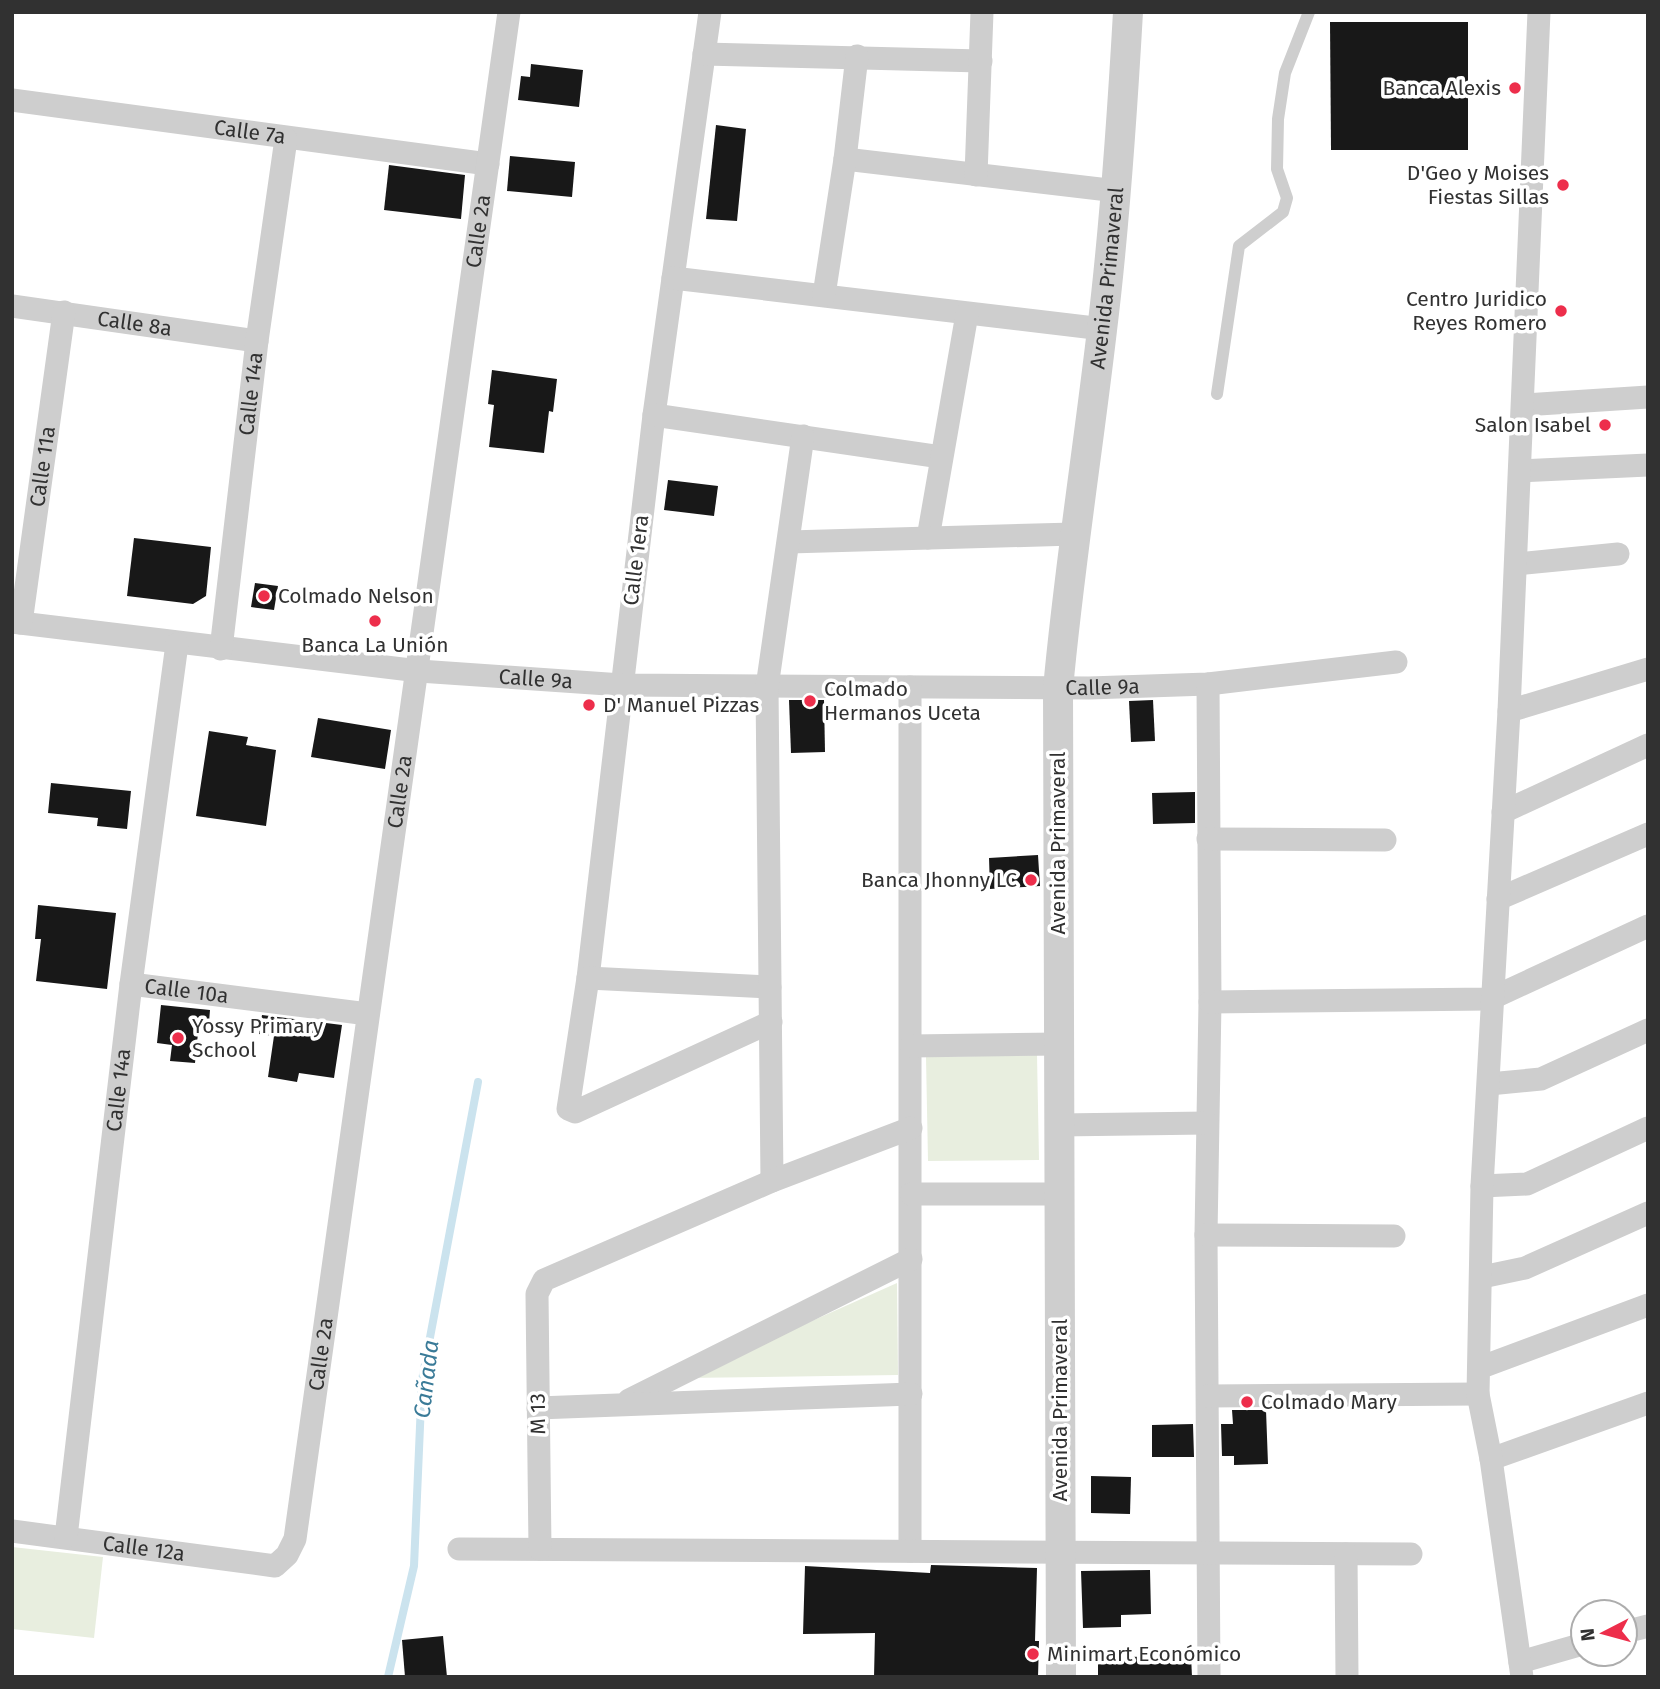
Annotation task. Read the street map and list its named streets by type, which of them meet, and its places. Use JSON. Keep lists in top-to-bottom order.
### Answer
{
  "streets": {
    "street": [
      "Calle 7a",
      "Calle 2a",
      "Avenida Primaveral",
      "Calle 8a",
      "Calle 14a",
      "Calle 11a",
      "Calle 1era",
      "Calle 9a",
      "Calle 10a",
      "M 13",
      "Calle 12a"
    ]
  },
  "crossings": [
    ["Calle 7a", "Calle 2a"],
    ["Calle 7a", "Calle 14a"],
    ["Calle 2a", "Calle 9a"],
    ["Calle 2a", "Calle 10a"],
    ["Calle 2a", "Calle 12a"],
    ["Avenida Primaveral", "Calle 9a"],
    ["Calle 8a", "Calle 14a"],
    ["Calle 8a", "Calle 11a"],
    ["Calle 14a", "Calle 9a"],
    ["Calle 14a", "Calle 10a"],
    ["Calle 14a", "Calle 12a"],
    ["Calle 11a", "Calle 9a"],
    ["Calle 1era", "Calle 9a"]
  ],
  "water": ["Cañada"],
  "places": [
    "Banca Alexis",
    "D'Geo y Moises Fiestas Sillas",
    "Centro Juridico Reyes Romero",
    "Salon Isabel",
    "Colmado Nelson",
    "Banca La Unión",
    "Colmado Hermanos Uceta",
    "D' Manuel Pizzas",
    "Banca Jhonny LC",
    "Yossy Primary School",
    "Colmado Mary",
    "Minimart Económico"
  ],
  "north": "left"
}
